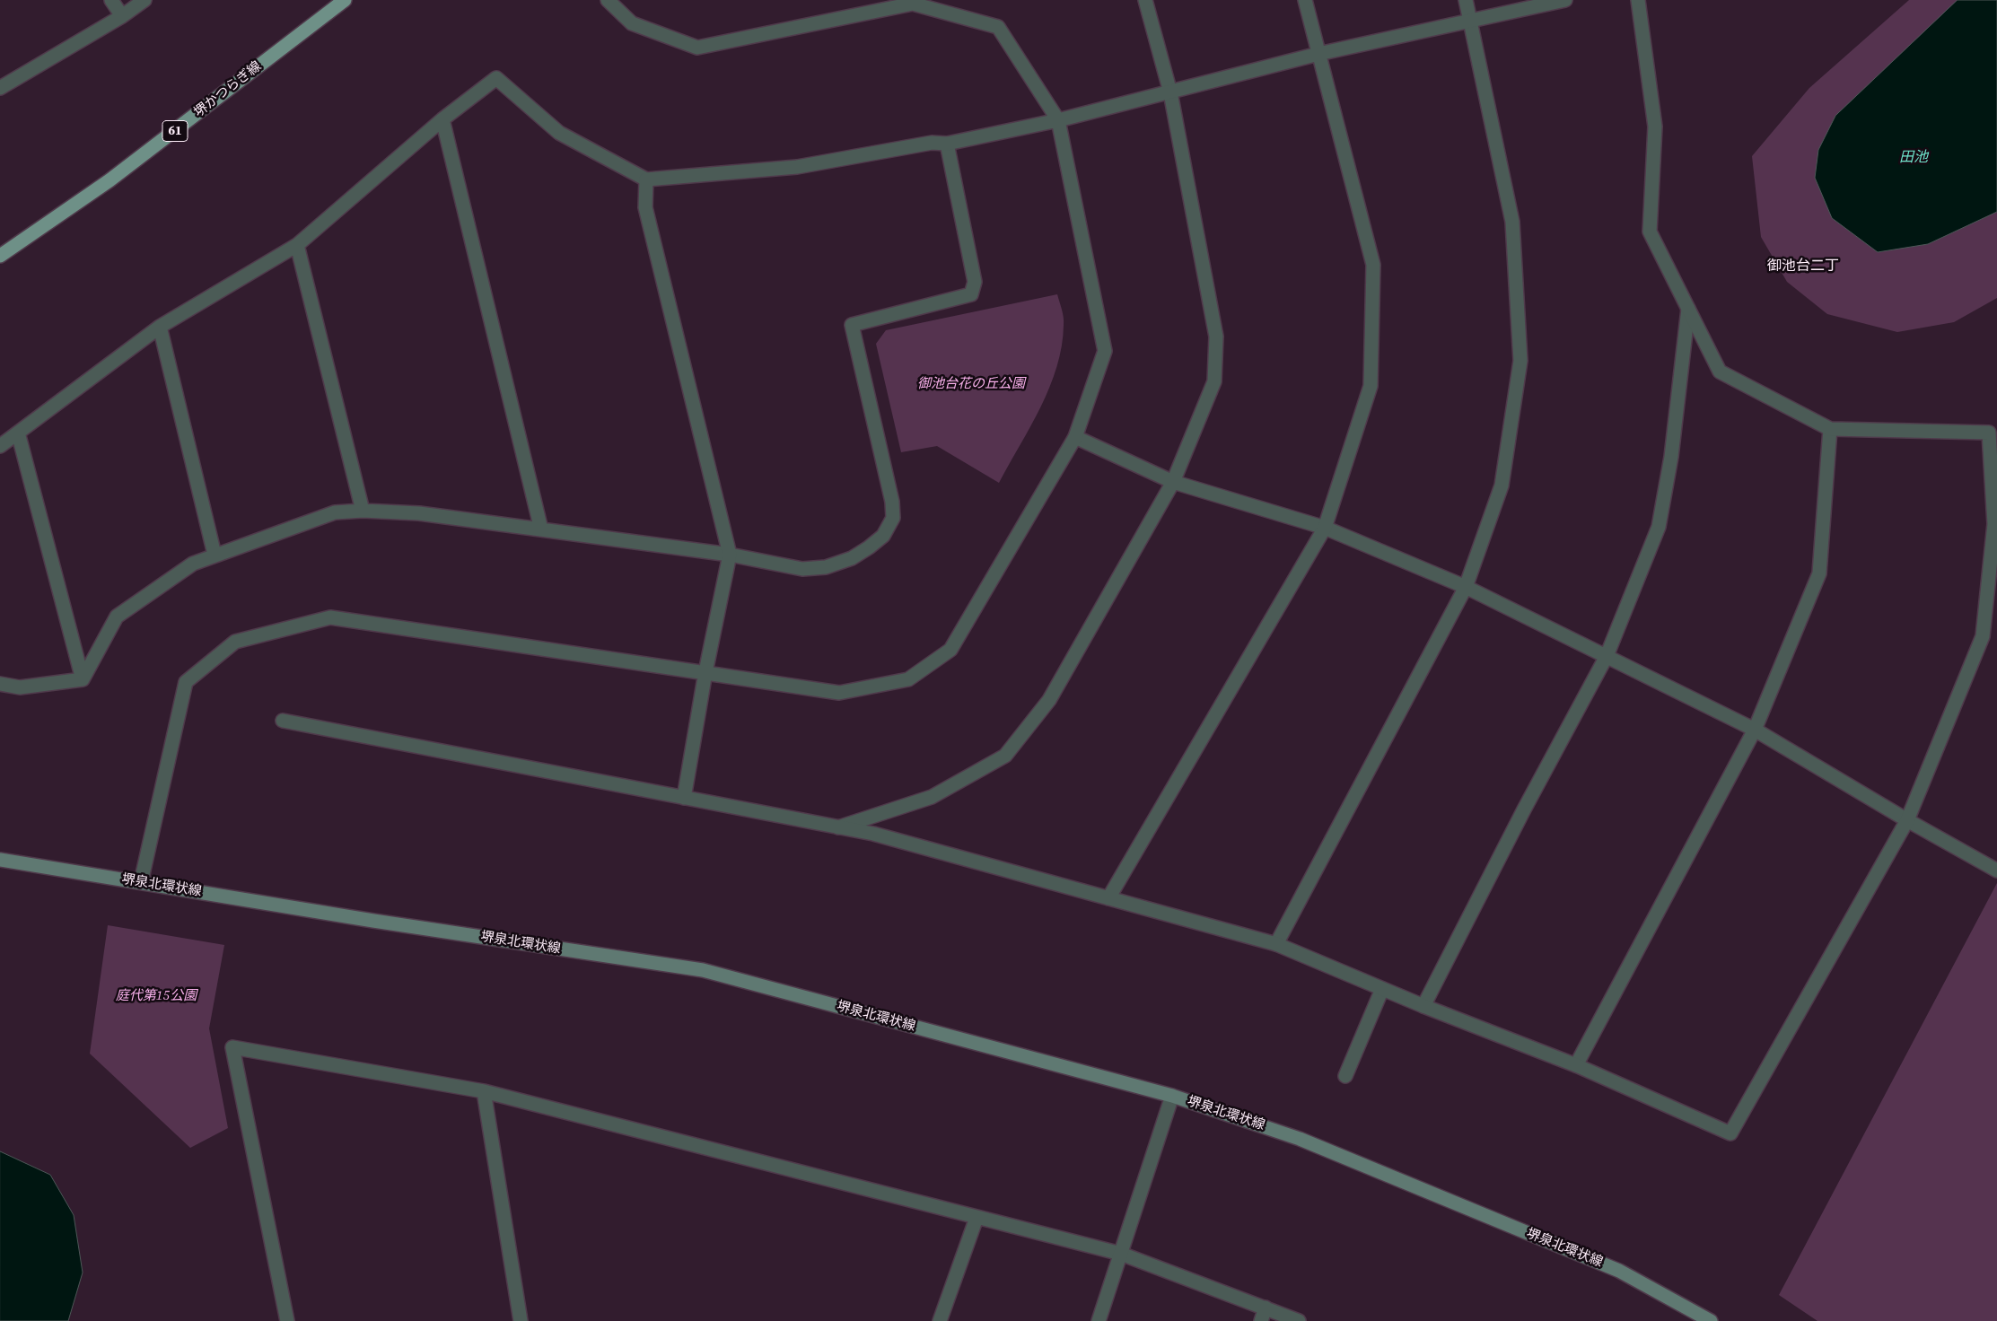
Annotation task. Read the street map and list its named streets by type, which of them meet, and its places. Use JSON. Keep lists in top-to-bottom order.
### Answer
{
  "streets": {
    "main road": ["堺かつらぎ線", "61", "堺泉北環状線"]
  },
  "districts": ["御池台二丁"],
  "water": ["田池"],
  "parks": ["御池台花の丘公園", "庭代第15公園"]
}
